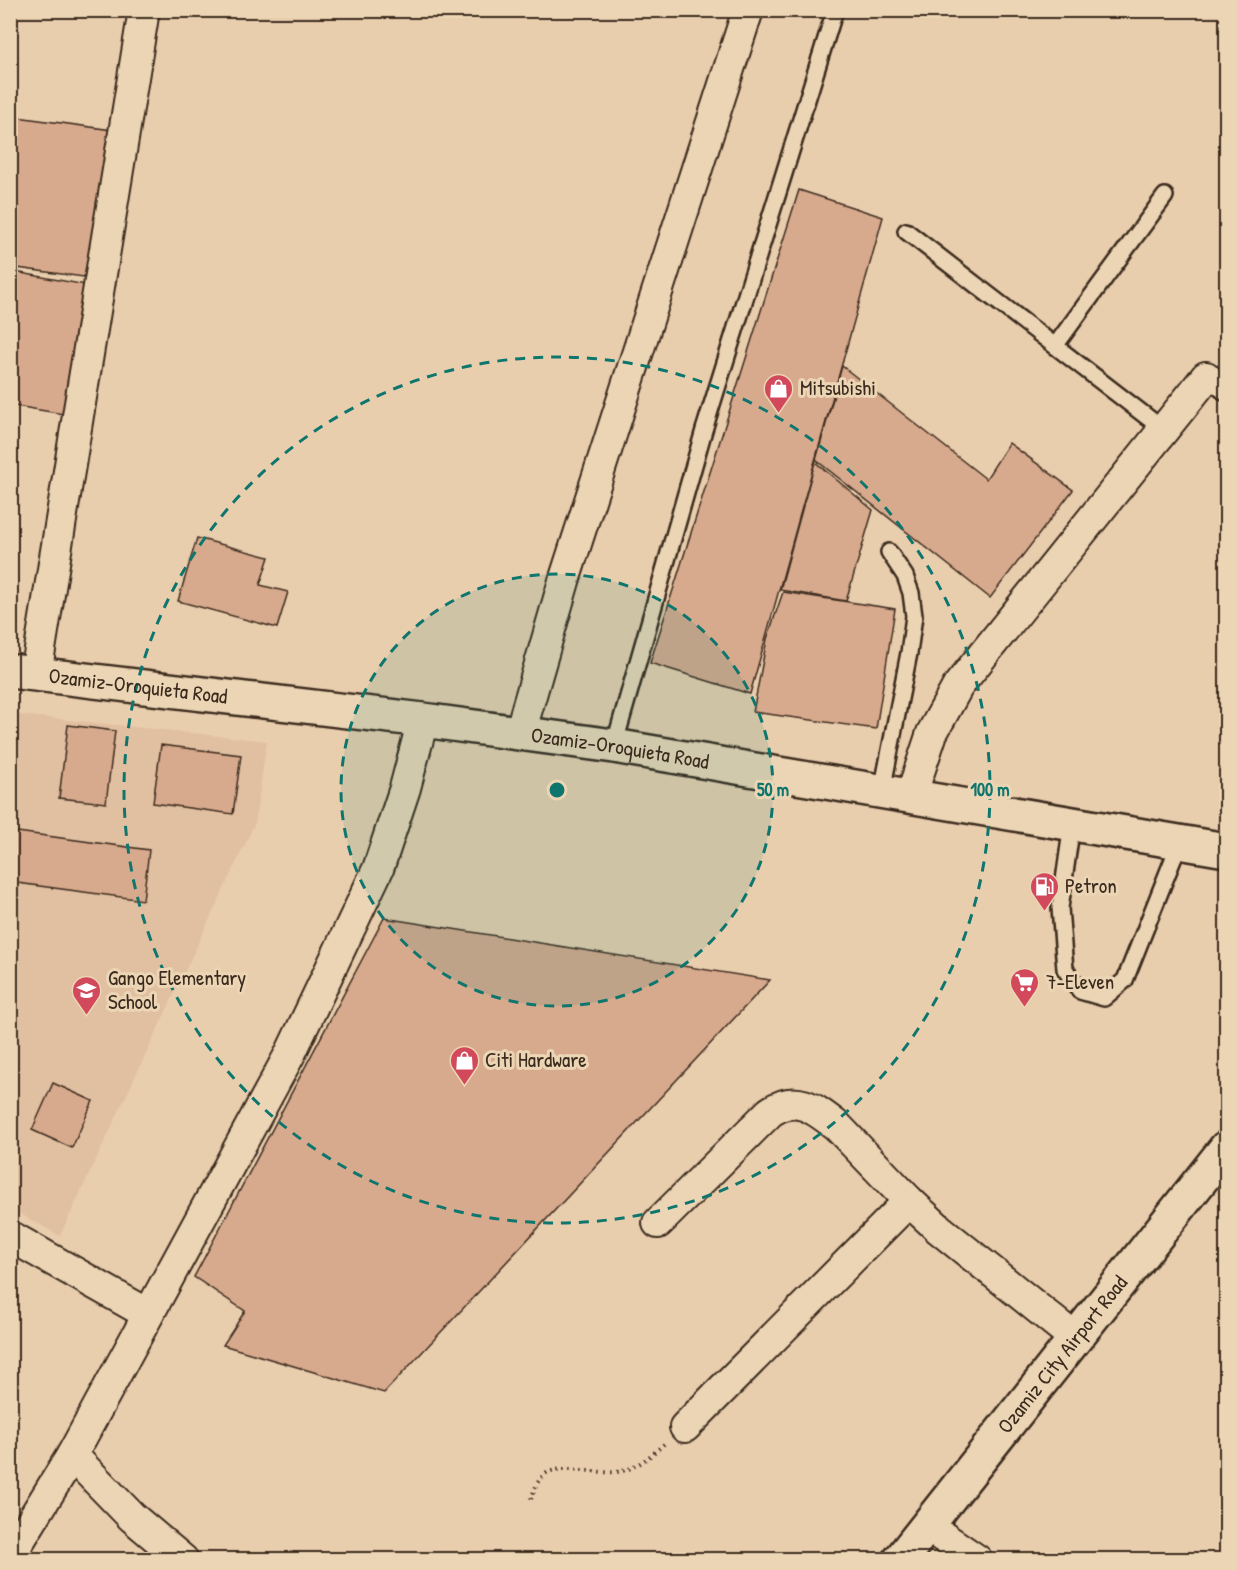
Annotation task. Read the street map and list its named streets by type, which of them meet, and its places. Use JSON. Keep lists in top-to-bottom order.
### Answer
{
  "streets": {
    "main road": ["Ozamiz-Oroquieta Road", "Ozamiz City Airport Road"]
  },
  "places": {
    "shop": ["Mitsubishi", "Citi Hardware"],
    "fuel station": ["Petron"],
    "supermarket": ["7-Eleven"],
    "school or university": ["Gango Elementary School"]
  },
  "rings": ["50 m", "100 m"]
}
